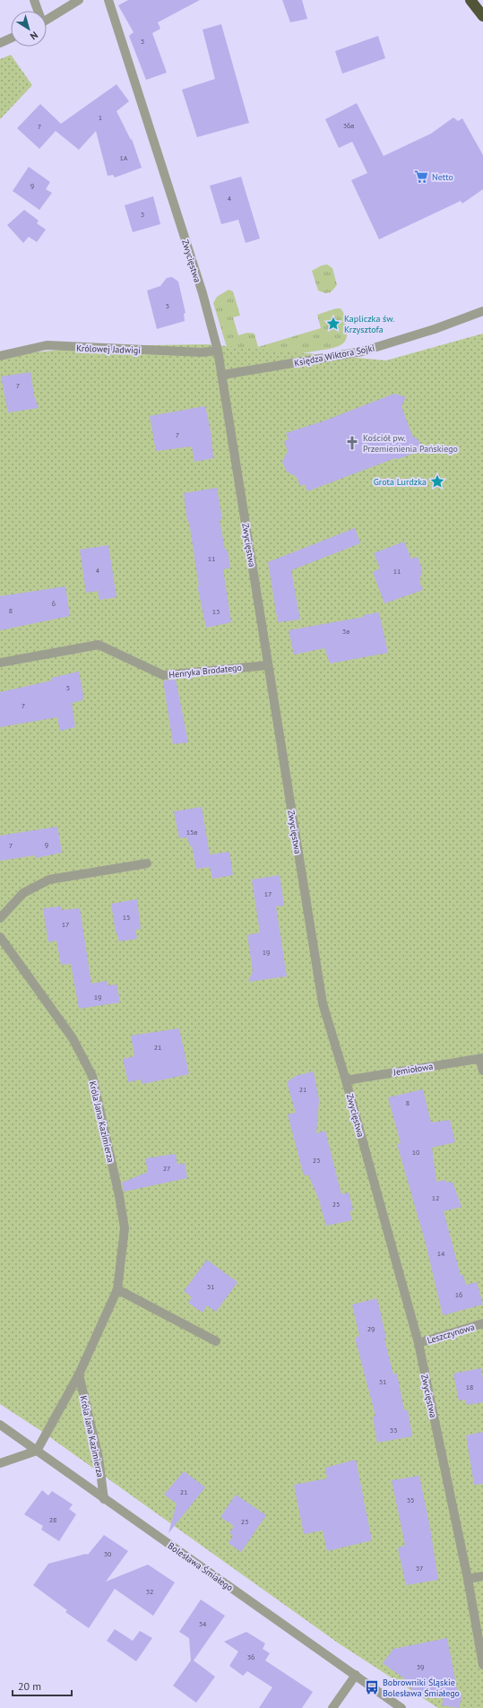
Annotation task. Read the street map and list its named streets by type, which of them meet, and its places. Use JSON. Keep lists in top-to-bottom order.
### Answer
{
  "streets": {
    "street": [
      "Zwycięstwa",
      "Królowej Jadwigi",
      "Księdza Wiktora Sojki",
      "Henryka Brodatego",
      "Jemiołowa",
      "Króla Jana Kazimierza",
      "Leszczynowa",
      "Bolesława Śmiałego"
    ]
  },
  "crossings": [
    ["Zwycięstwa", "Królowej Jadwigi"],
    ["Zwycięstwa", "Księdza Wiktora Sojki"],
    ["Zwycięstwa", "Henryka Brodatego"],
    ["Zwycięstwa", "Jemiołowa"],
    ["Zwycięstwa", "Leszczynowa"],
    ["Króla Jana Kazimierza", "Bolesława Śmiałego"]
  ],
  "places": {
    "supermarket": ["Netto"],
    "place": ["Kapliczka św. Krzysztofa", "Grota Lurdzka"],
    "church": ["Kościół pw. Przemienienia Pańskiego"],
    "bus stop": ["Bobrowniki Śląskie Bolesława Śmiałego"]
  },
  "house_numbers": [
    "3",
    "1",
    "36a",
    "7",
    "1A",
    "9",
    "4",
    "3",
    "5",
    "7",
    "7",
    "11",
    "4",
    "11",
    "6",
    "8",
    "13",
    "3a",
    "5",
    "7",
    "15a",
    "9",
    "7",
    "17",
    "15",
    "17",
    "19",
    "19",
    "21",
    "21",
    "8",
    "10",
    "23",
    "27",
    "12",
    "25",
    "14",
    "31",
    "16",
    "29",
    "31",
    "18",
    "33",
    "21",
    "35",
    "28",
    "23",
    "30",
    "37",
    "32",
    "34",
    "36",
    "39"
  ],
  "scale_bar": "20 m",
  "north": "bottom right"
}
